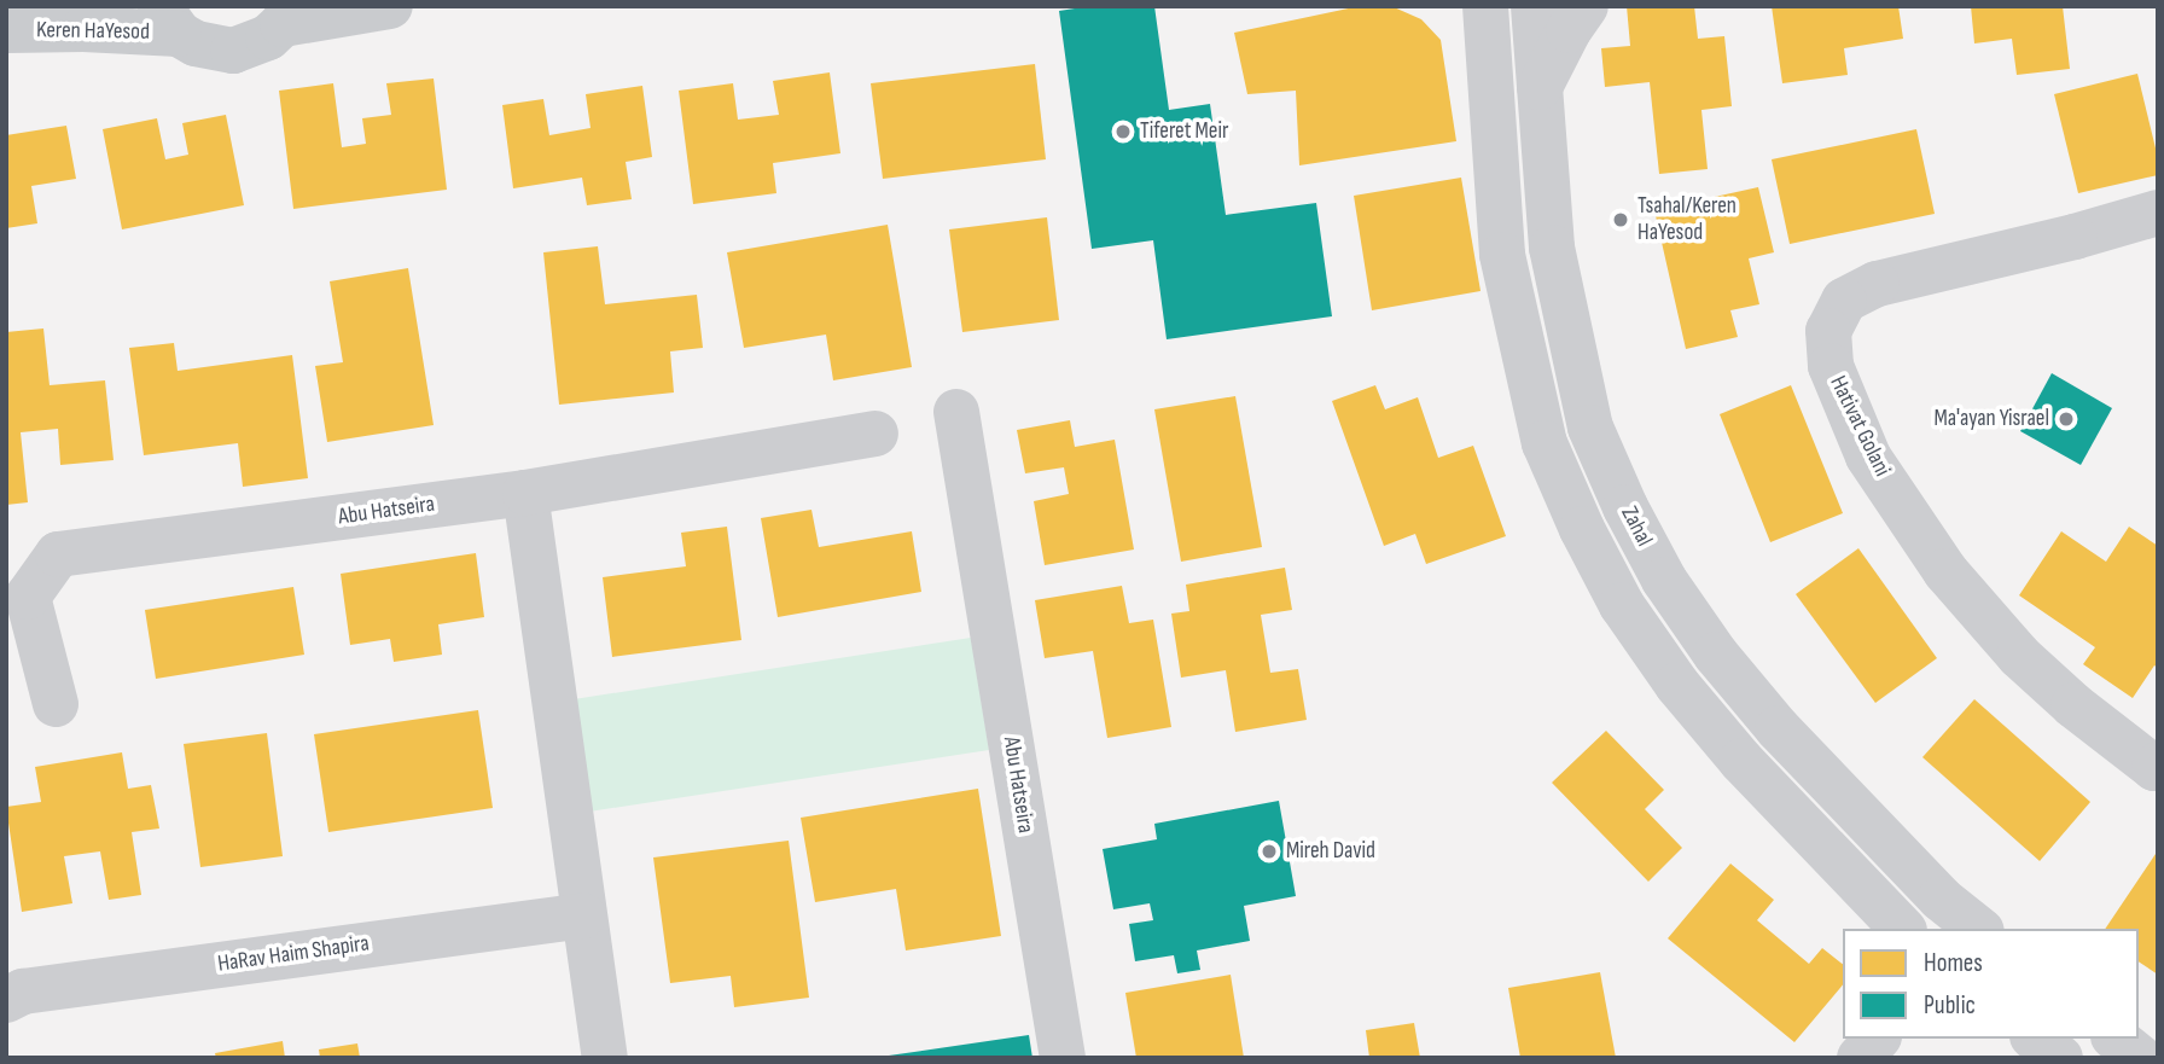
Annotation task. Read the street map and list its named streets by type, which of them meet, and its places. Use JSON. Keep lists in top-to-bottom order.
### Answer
{
  "streets": {
    "main road": ["Keren HaYesod"],
    "street": [
      "Hativat Golani",
      "Abu Hatseira",
      "Zahal",
      "HaRav Haim Shapira"
    ]
  },
  "places": [
    "Tiferet Meir",
    "Tsahal/Keren HaYesod",
    "Ma'ayan Yisrael",
    "Mireh David"
  ],
  "legend": ["Homes", "Public"]
}
